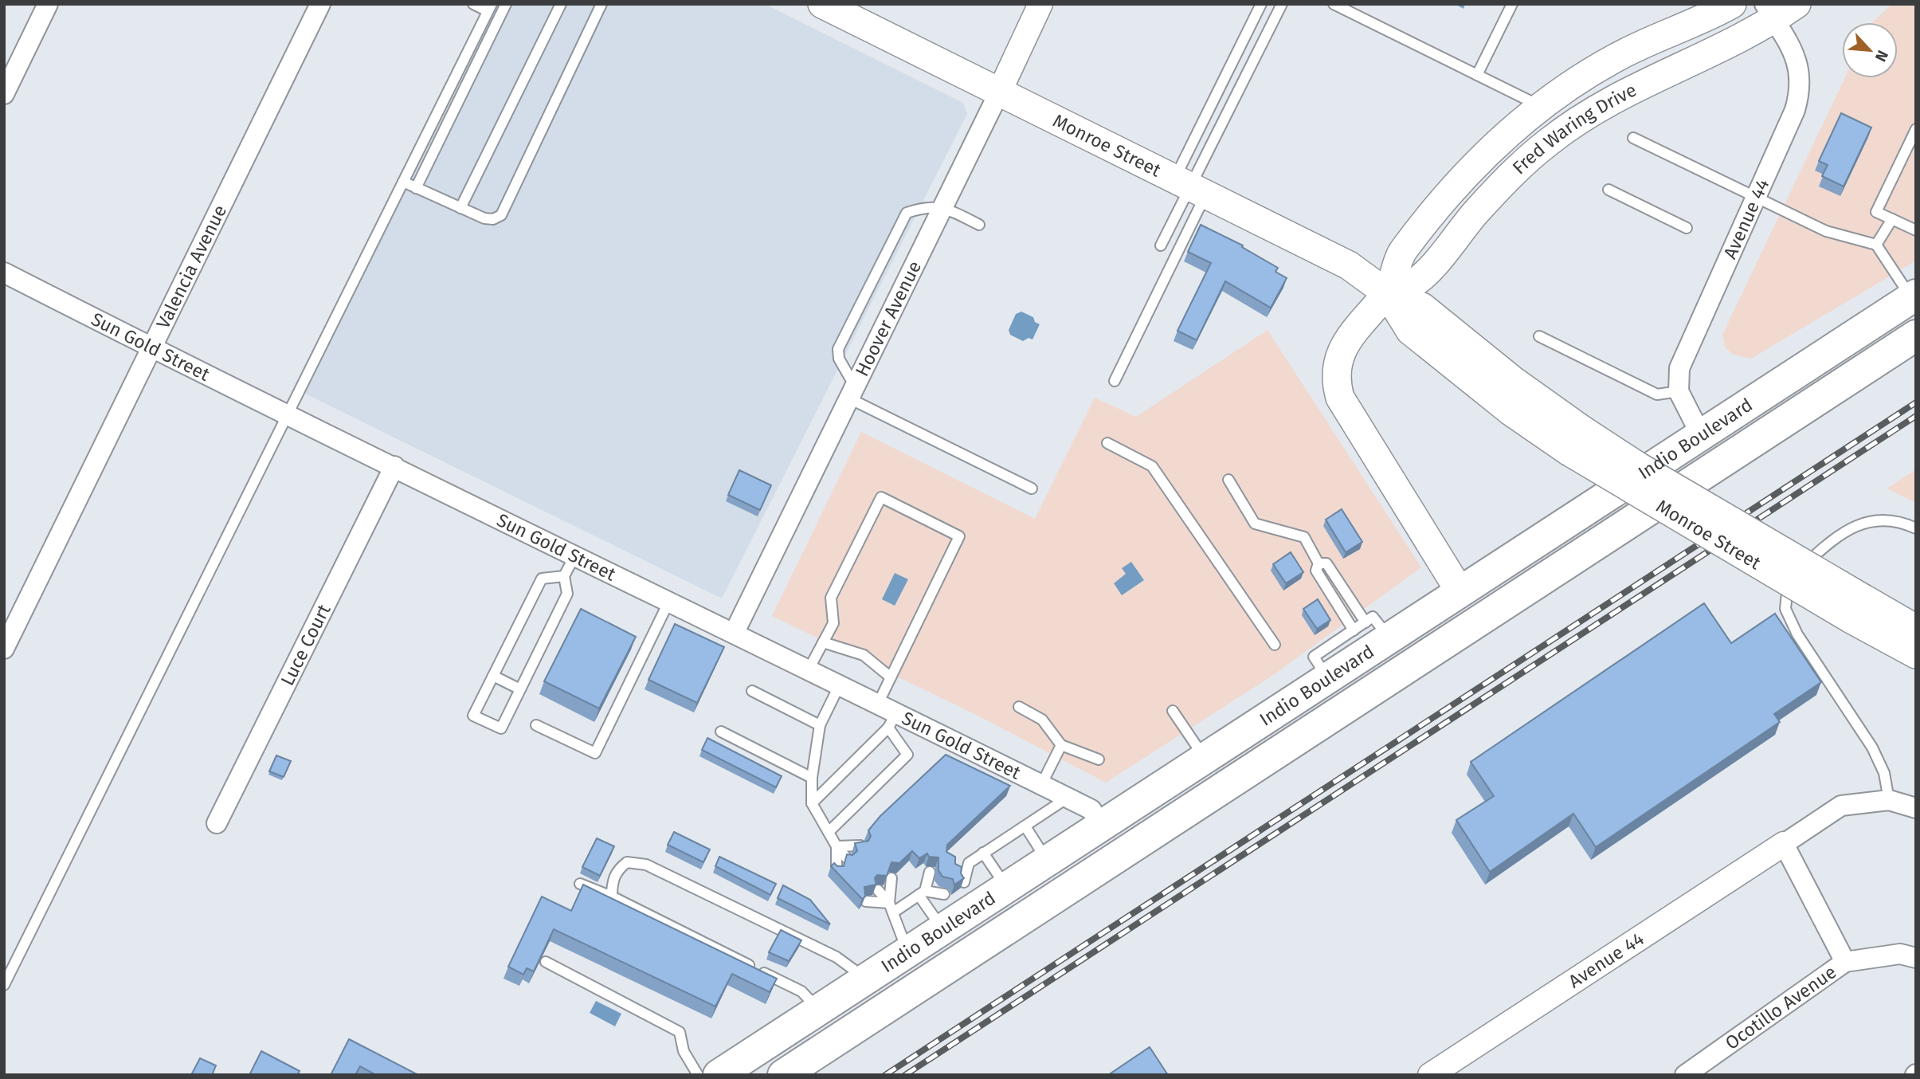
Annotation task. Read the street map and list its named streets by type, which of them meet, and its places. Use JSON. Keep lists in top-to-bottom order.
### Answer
{
  "streets": {
    "main road": ["Fred Waring Drive", "Monroe Street", "Indio Boulevard"],
    "street": [
      "Avenue 44",
      "Valencia Avenue",
      "Hoover Avenue",
      "Sun Gold Street",
      "Luce Court",
      "Ocotillo Avenue"
    ]
  },
  "crossings": [
    ["Fred Waring Drive", "Monroe Street"],
    ["Fred Waring Drive", "Avenue 44"],
    ["Fred Waring Drive", "Indio Boulevard"],
    ["Monroe Street", "Hoover Avenue"],
    ["Valencia Avenue", "Sun Gold Street"],
    ["Hoover Avenue", "Sun Gold Street"],
    ["Sun Gold Street", "Indio Boulevard"],
    ["Sun Gold Street", "Luce Court"]
  ],
  "north": "bottom right"
}
